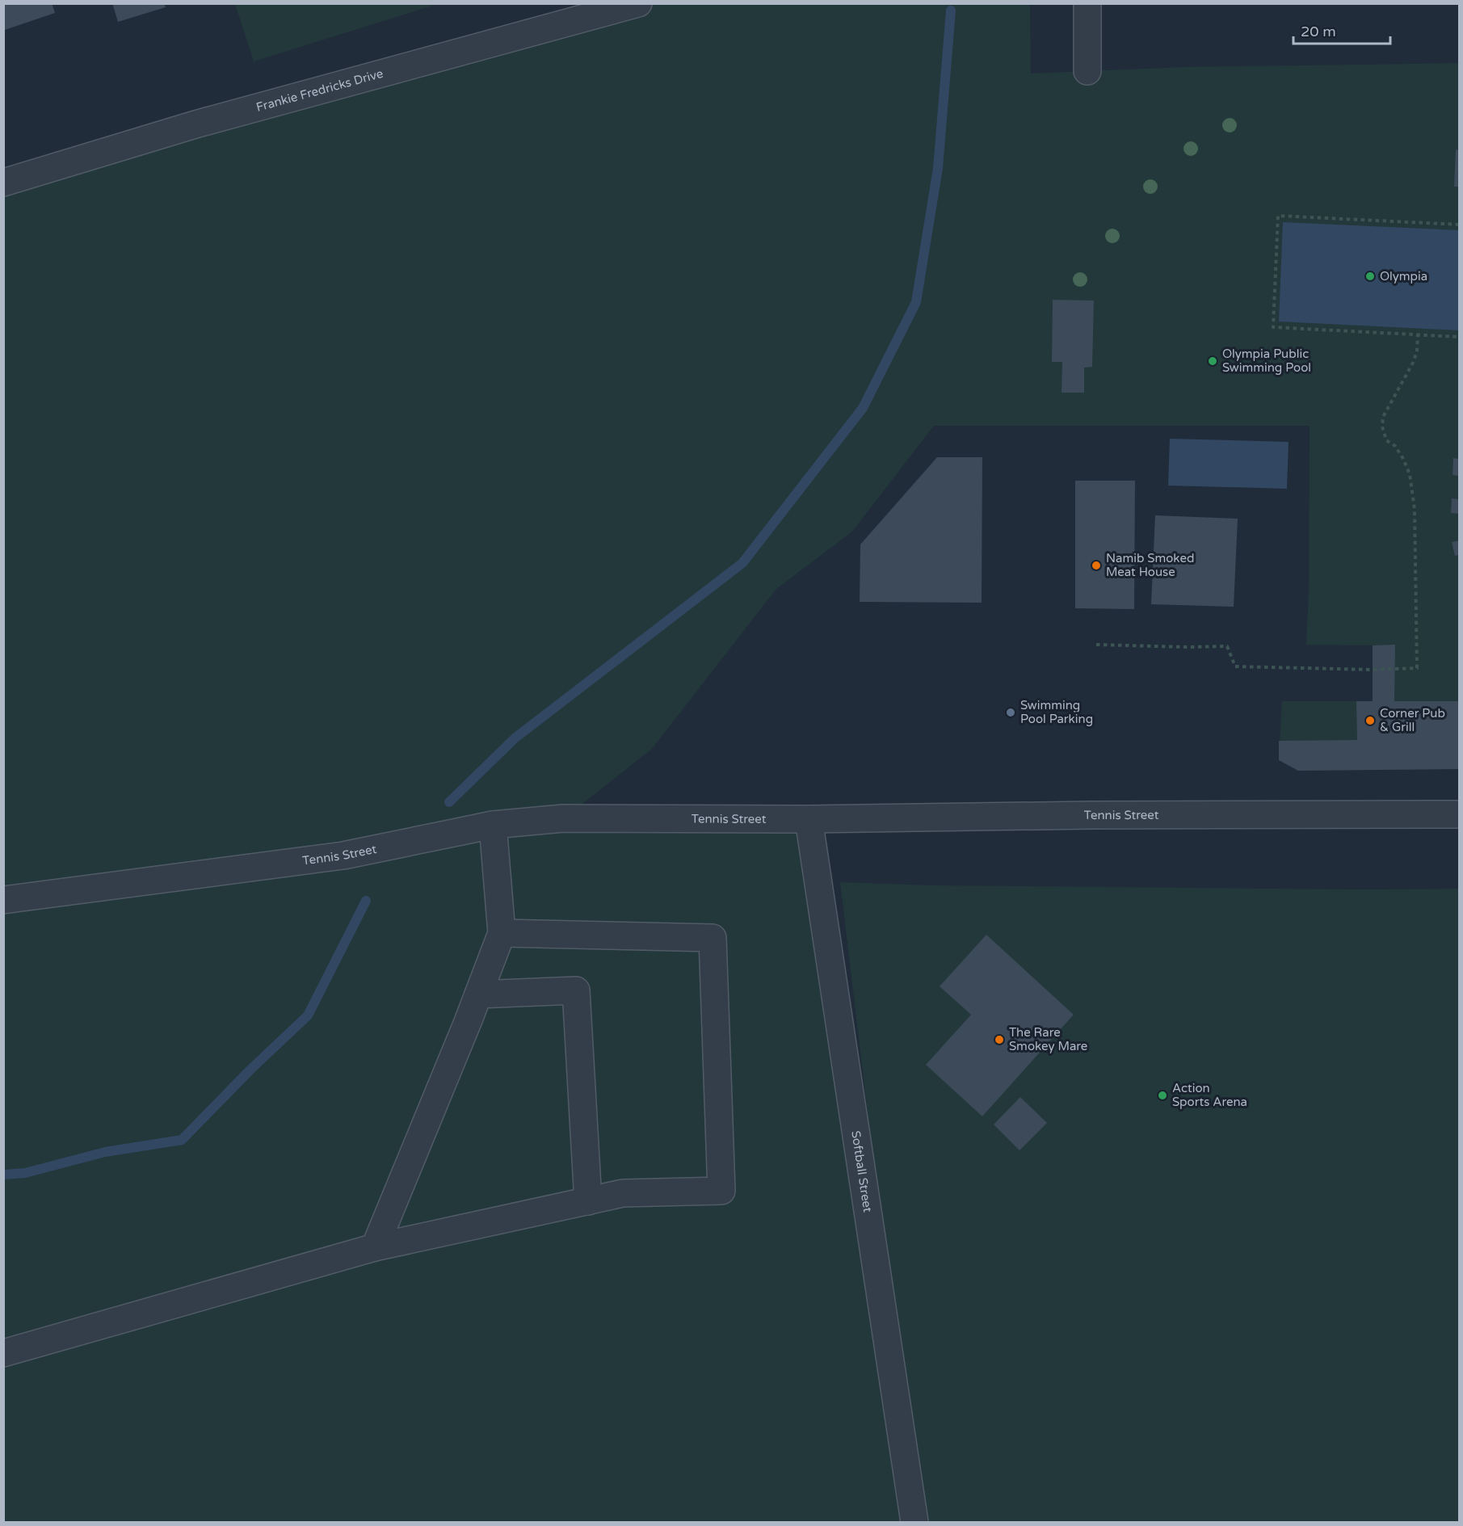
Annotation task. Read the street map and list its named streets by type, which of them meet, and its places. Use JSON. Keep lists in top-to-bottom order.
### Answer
{
  "streets": {
    "street": ["Frankie Fredricks Drive", "Tennis Street", "Softball Street"]
  },
  "crossings": [
    ["Tennis Street", "Softball Street"]
  ],
  "places": [
    "Olympia",
    "Olympia Public Swimming Pool",
    "Namib Smoked Meat House",
    "Swimming Pool Parking",
    "Corner Pub & Grill",
    "The Rare Smokey Mare",
    "Action Sports Arena"
  ],
  "scale_bar": "20 m"
}
